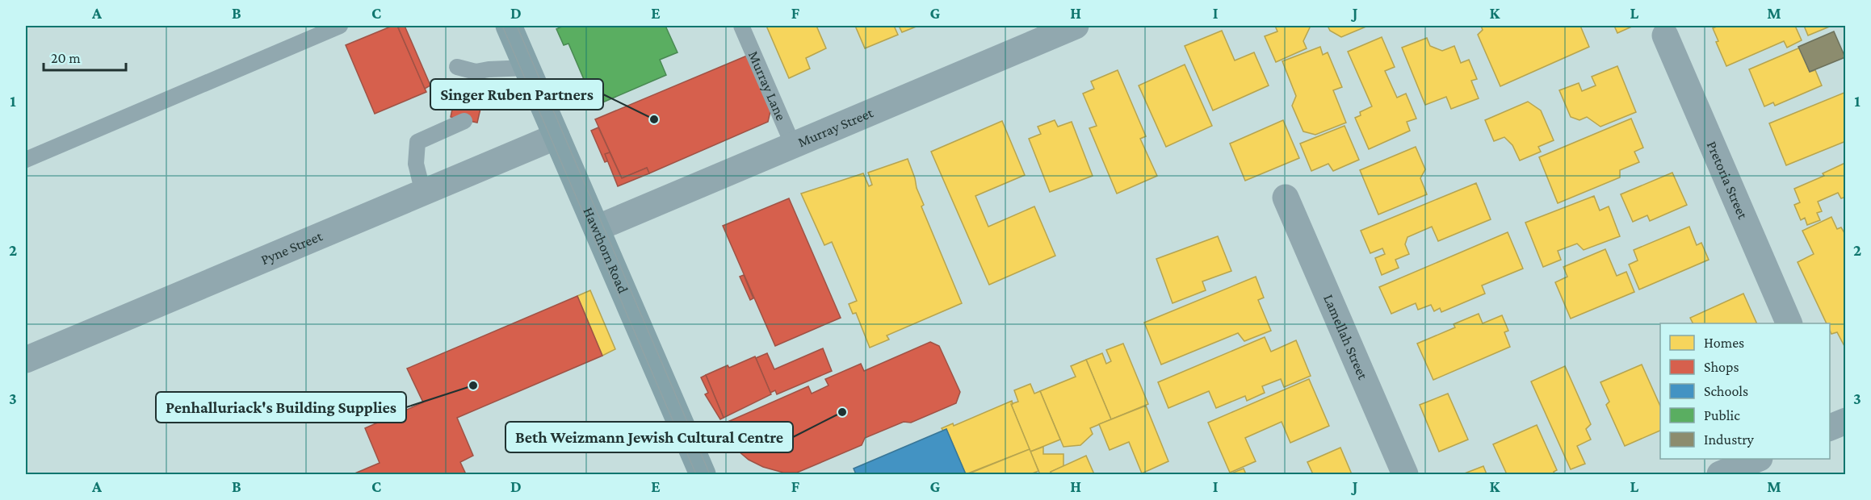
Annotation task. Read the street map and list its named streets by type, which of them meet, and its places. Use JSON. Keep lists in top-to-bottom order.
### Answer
{
  "streets": {
    "main road": ["Hawthorn Road"],
    "street": [
      "Murray Street",
      "Pretoria Street",
      "Pyne Street",
      "Lamellah Street"
    ],
    "lane": ["Murray Lane"]
  },
  "crossings": [
    ["Murray Lane", "Murray Street"],
    ["Murray Street", "Hawthorn Road"],
    ["Pyne Street", "Hawthorn Road"]
  ],
  "places": ["Singer Ruben Partners", "Penhalluriack's Building Supplies", "Beth Weizmann Jewish Cultural Centre"],
  "legend": [
    "Homes",
    "Shops",
    "Schools",
    "Public",
    "Industry"
  ],
  "scale_bar": "20 m",
  "grid": {
    "columns": [
      "A",
      "B",
      "C",
      "D",
      "E",
      "F",
      "G",
      "H",
      "I",
      "J",
      "K",
      "L",
      "M"
    ],
    "rows": ["1", "2", "3"]
  }
}
